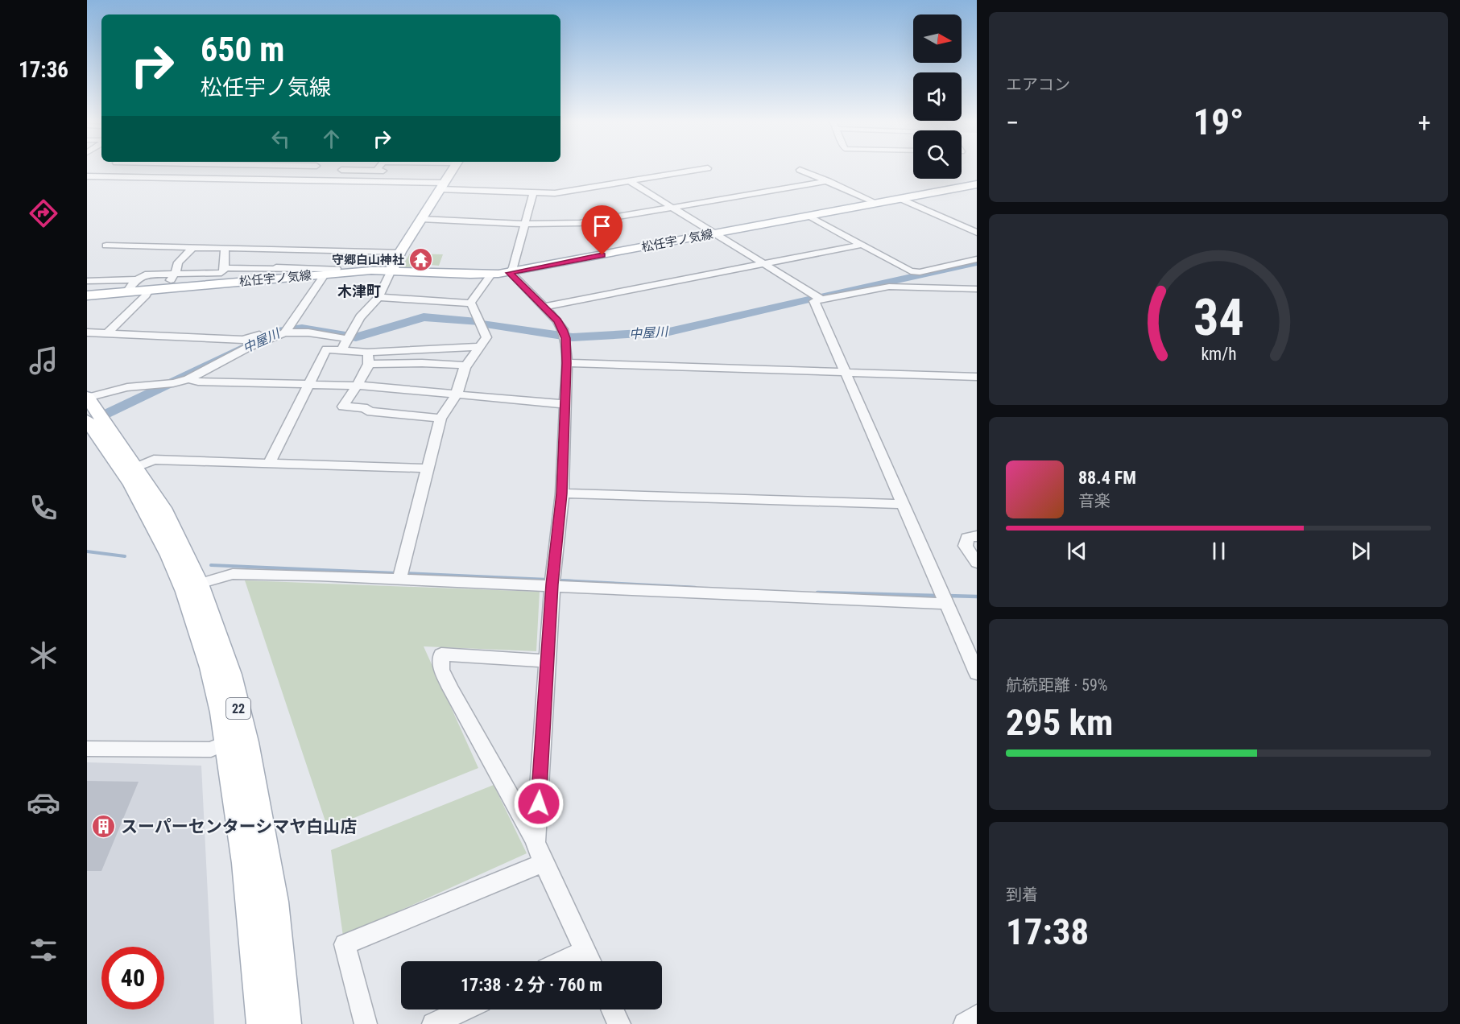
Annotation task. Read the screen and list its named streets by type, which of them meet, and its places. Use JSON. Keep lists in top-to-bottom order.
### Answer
{
  "streets": {
    "main road": ["松任宇ノ気線", "22"]
  },
  "districts": ["木津町"],
  "water": ["中屋川"],
  "places": {
    "temple": ["守郷白山神社"],
    "building": ["スーパーセンターシマヤ白山店"]
  },
  "north": "right",
  "page": {
    "tabs": "17:36",
    "tile": [
      "エアコン",
      ["航続距離 · 59%", "295 km"],
      ["到着", "17:38"]
    ],
    "turn": ["650 m", "松任宇ノ気線"],
    "heat": ["−", "19°", "+"],
    "song": ["88.4 FM", "音楽"],
    "limit": "40",
    "trip": "17:38 · 2 分 · 760 m",
    "gauge": ["34", "km/h"]
  }
}
